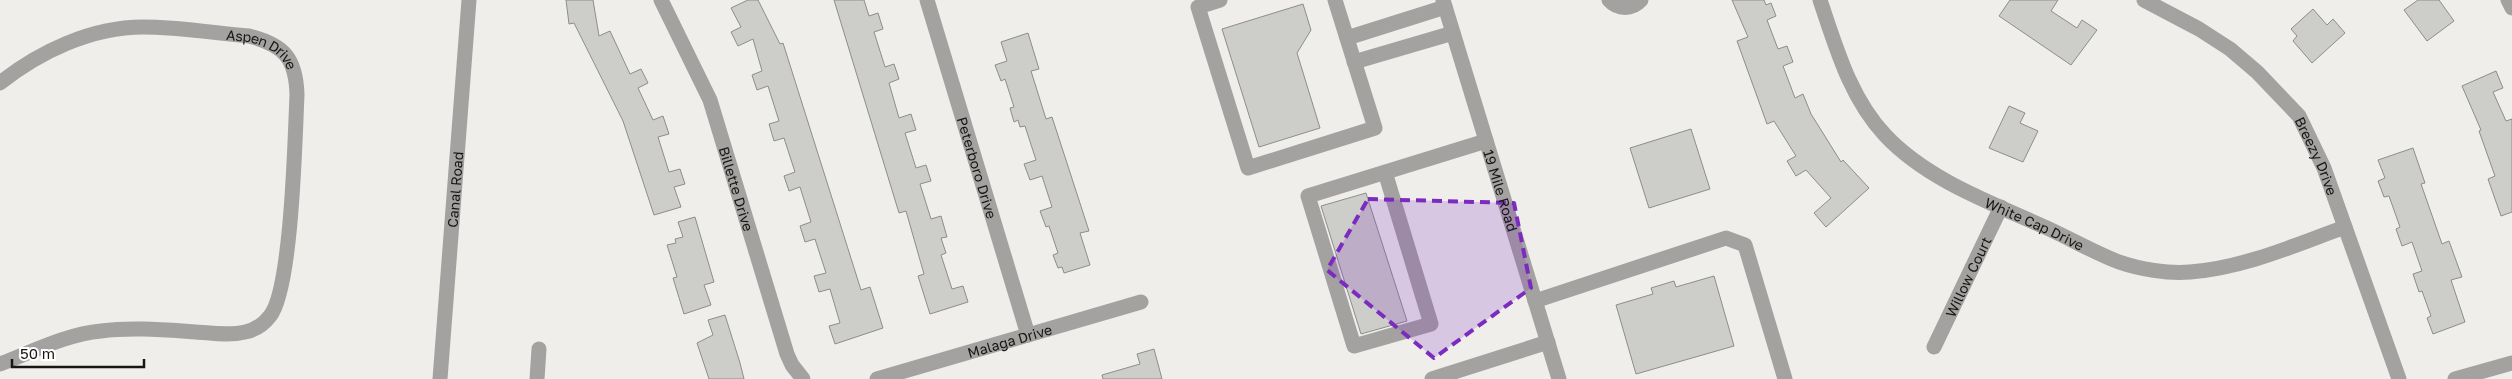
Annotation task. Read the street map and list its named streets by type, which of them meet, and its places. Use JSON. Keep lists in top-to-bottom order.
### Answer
{
  "streets": {
    "street": [
      "Aspen Drive",
      "Breezy Drive",
      "Peterboro Drive",
      "Billette Drive",
      "Canal Road",
      "19 Mile Road",
      "White Cap Drive",
      "Willow Court",
      "Malaga Drive"
    ]
  },
  "crossings": [
    ["Breezy Drive", "White Cap Drive"],
    ["Peterboro Drive", "Malaga Drive"],
    ["White Cap Drive", "Willow Court"]
  ],
  "scale_bar": "50 m"
}
